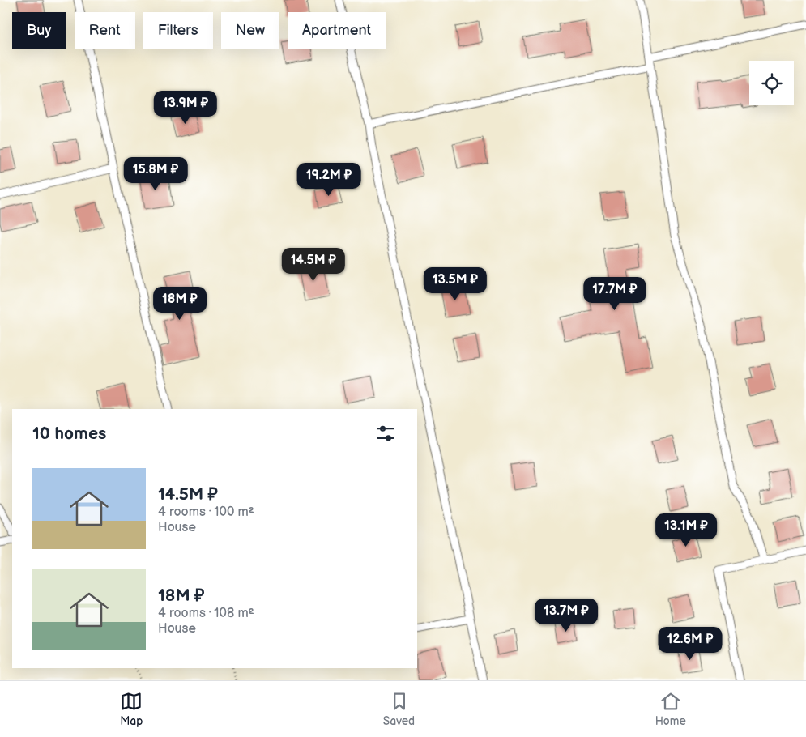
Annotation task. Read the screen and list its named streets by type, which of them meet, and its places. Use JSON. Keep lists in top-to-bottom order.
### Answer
{
  "page": {
    "chip": [
      "Buy",
      "Rent",
      "Filters",
      "New",
      "Apartment"
    ],
    "price": [
      "13.9M ₽",
      "15.8M ₽",
      "19.2M ₽",
      "14.5M ₽",
      "13.5M ₽",
      "17.7M ₽",
      "18M ₽",
      "13.1M ₽",
      "13.7M ₽",
      "12.6M ₽"
    ],
    "heading": "10 homes",
    "list": [
      {
        "name": "14.5M ₽",
        "note": "4 rooms · 100 m² · House"
      },
      {
        "name": "18M ₽",
        "note": "4 rooms · 108 m² · House"
      }
    ],
    "tabs": ["Map", "Saved", "Home"]
  }
}
